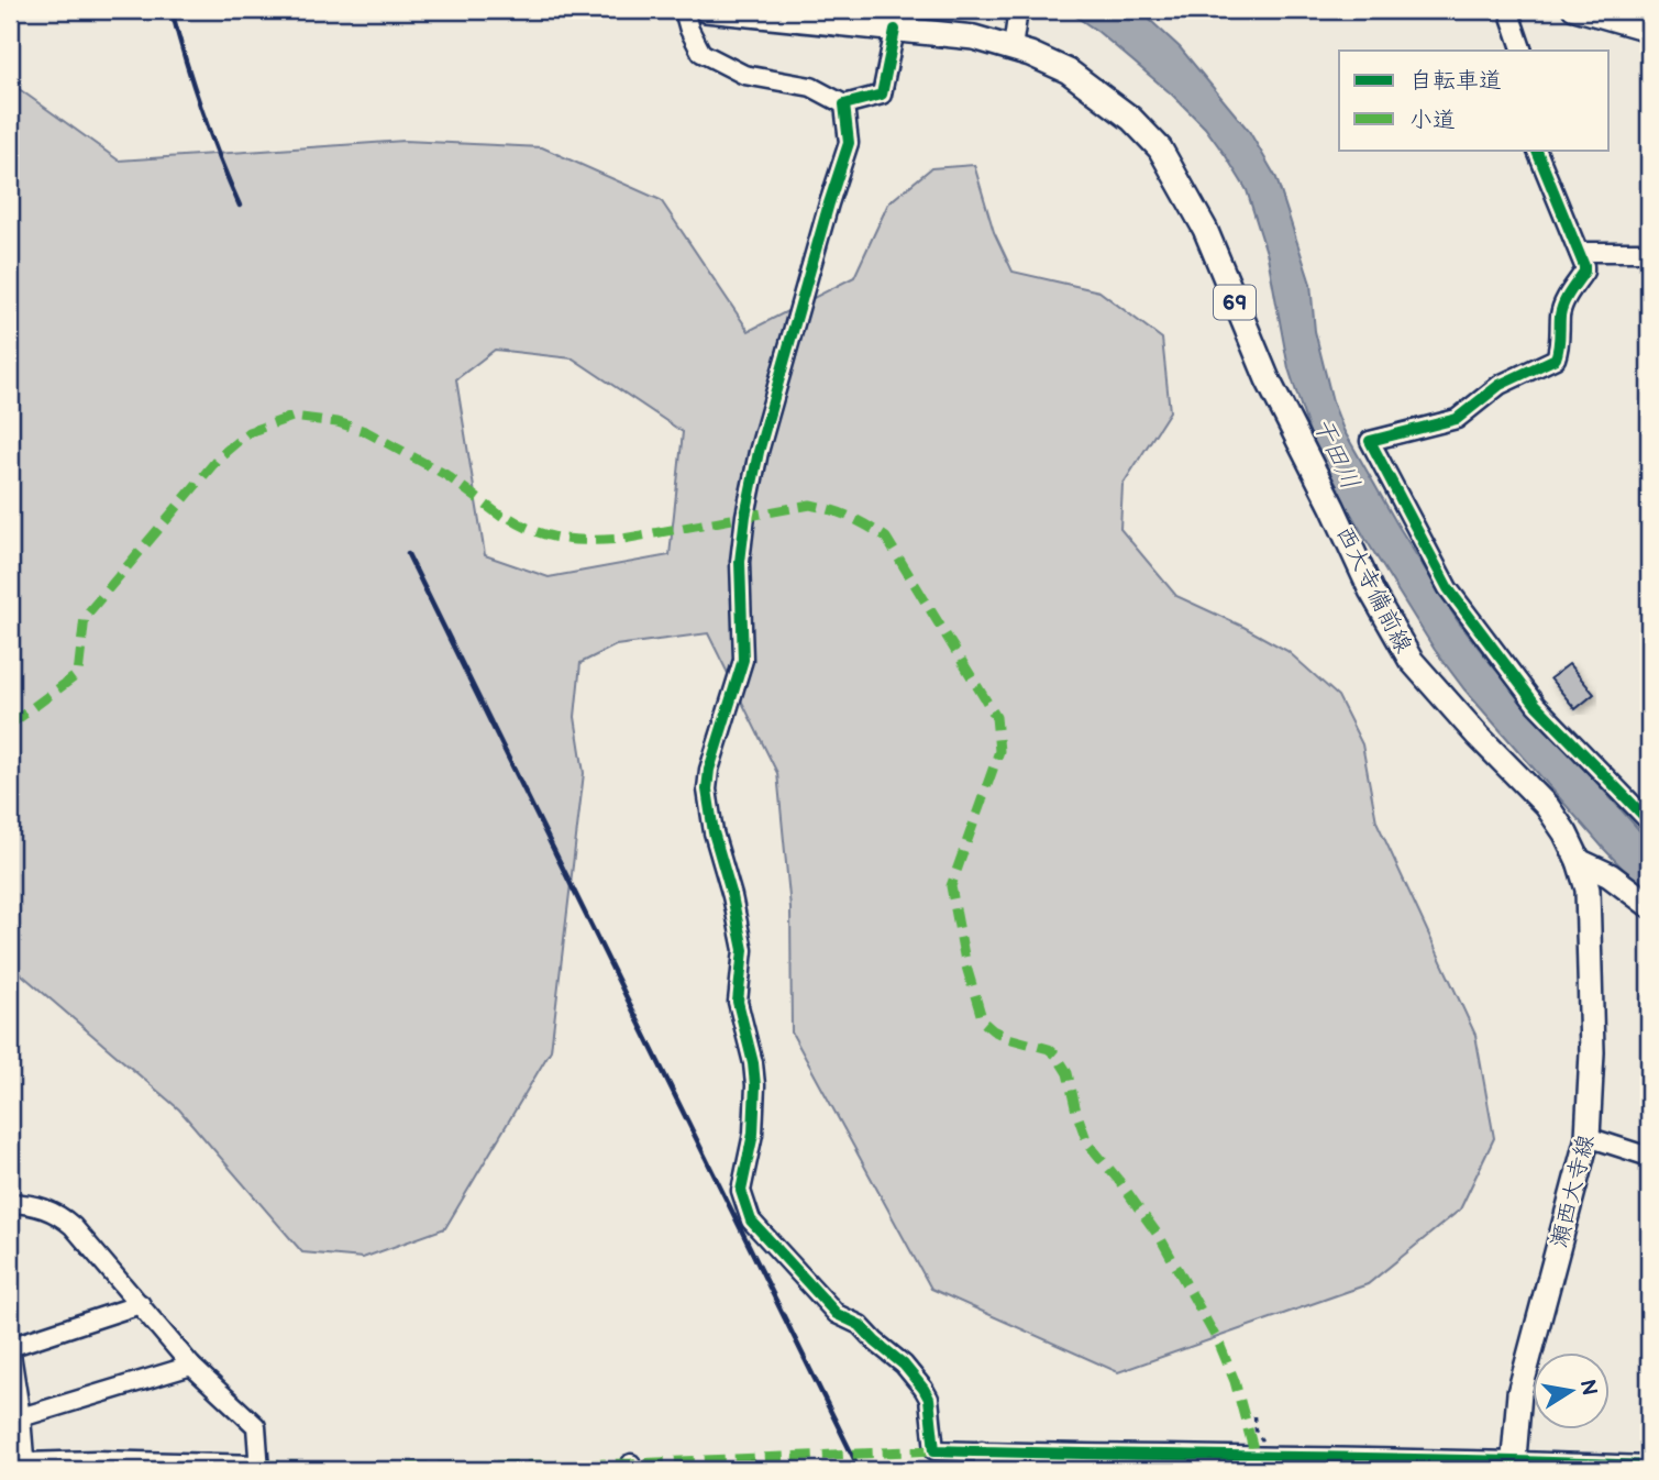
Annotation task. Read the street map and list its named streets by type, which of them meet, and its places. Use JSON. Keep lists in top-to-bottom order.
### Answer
{
  "streets": {
    "main road": ["69", "西大寺備前線", "瀬西大寺線"]
  },
  "crossings": [
    ["西大寺備前線", "瀬西大寺線"]
  ],
  "water": ["干田川"],
  "legend": ["自転車道", "小道"],
  "north": "right"
}
